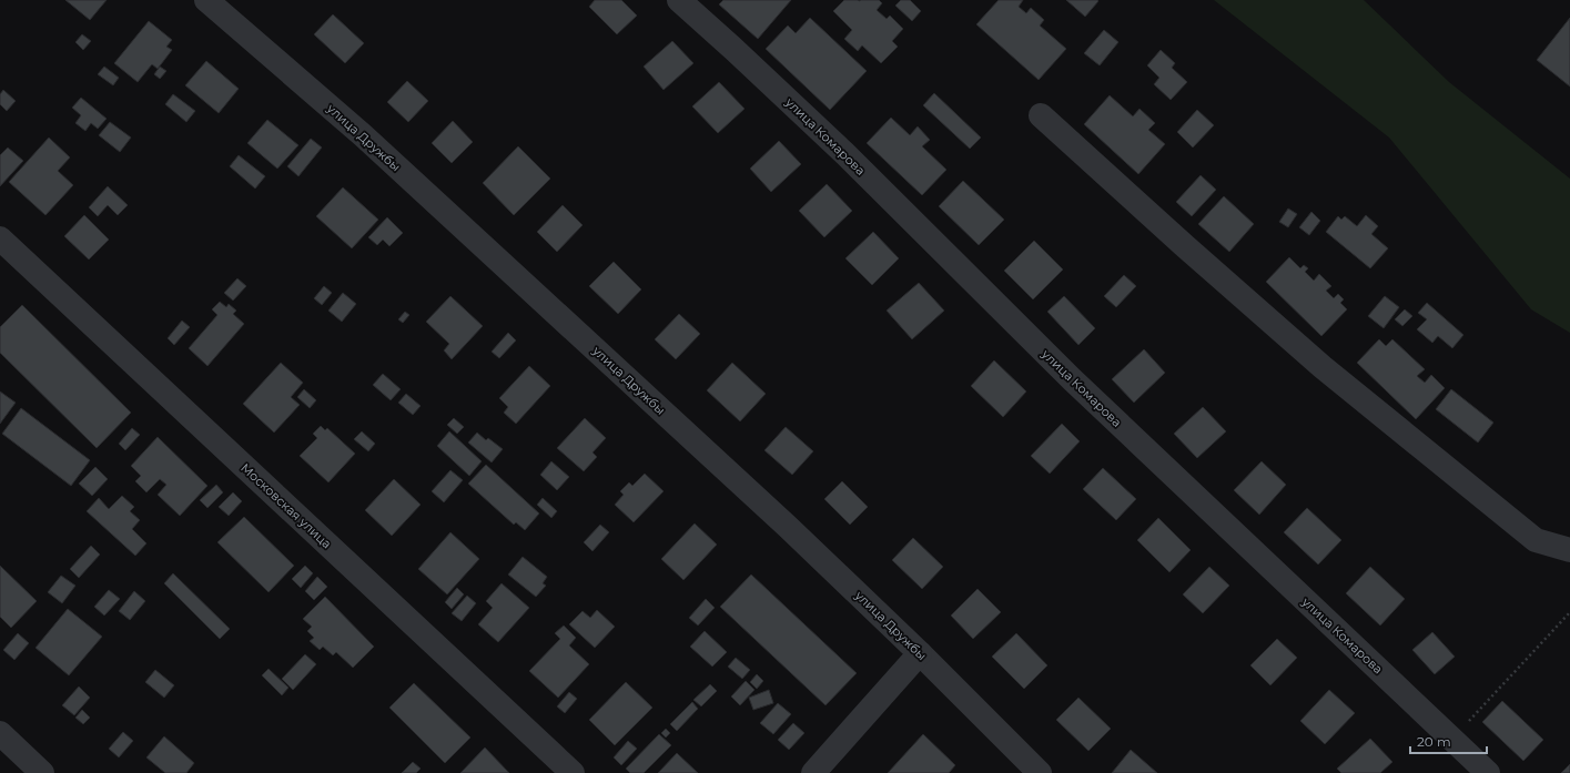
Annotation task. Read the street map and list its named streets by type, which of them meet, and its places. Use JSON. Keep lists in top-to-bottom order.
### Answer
{
  "streets": {
    "street": ["улица Комарова", "улица Дружбы", "Московская улица"]
  },
  "scale_bar": "20 m"
}
